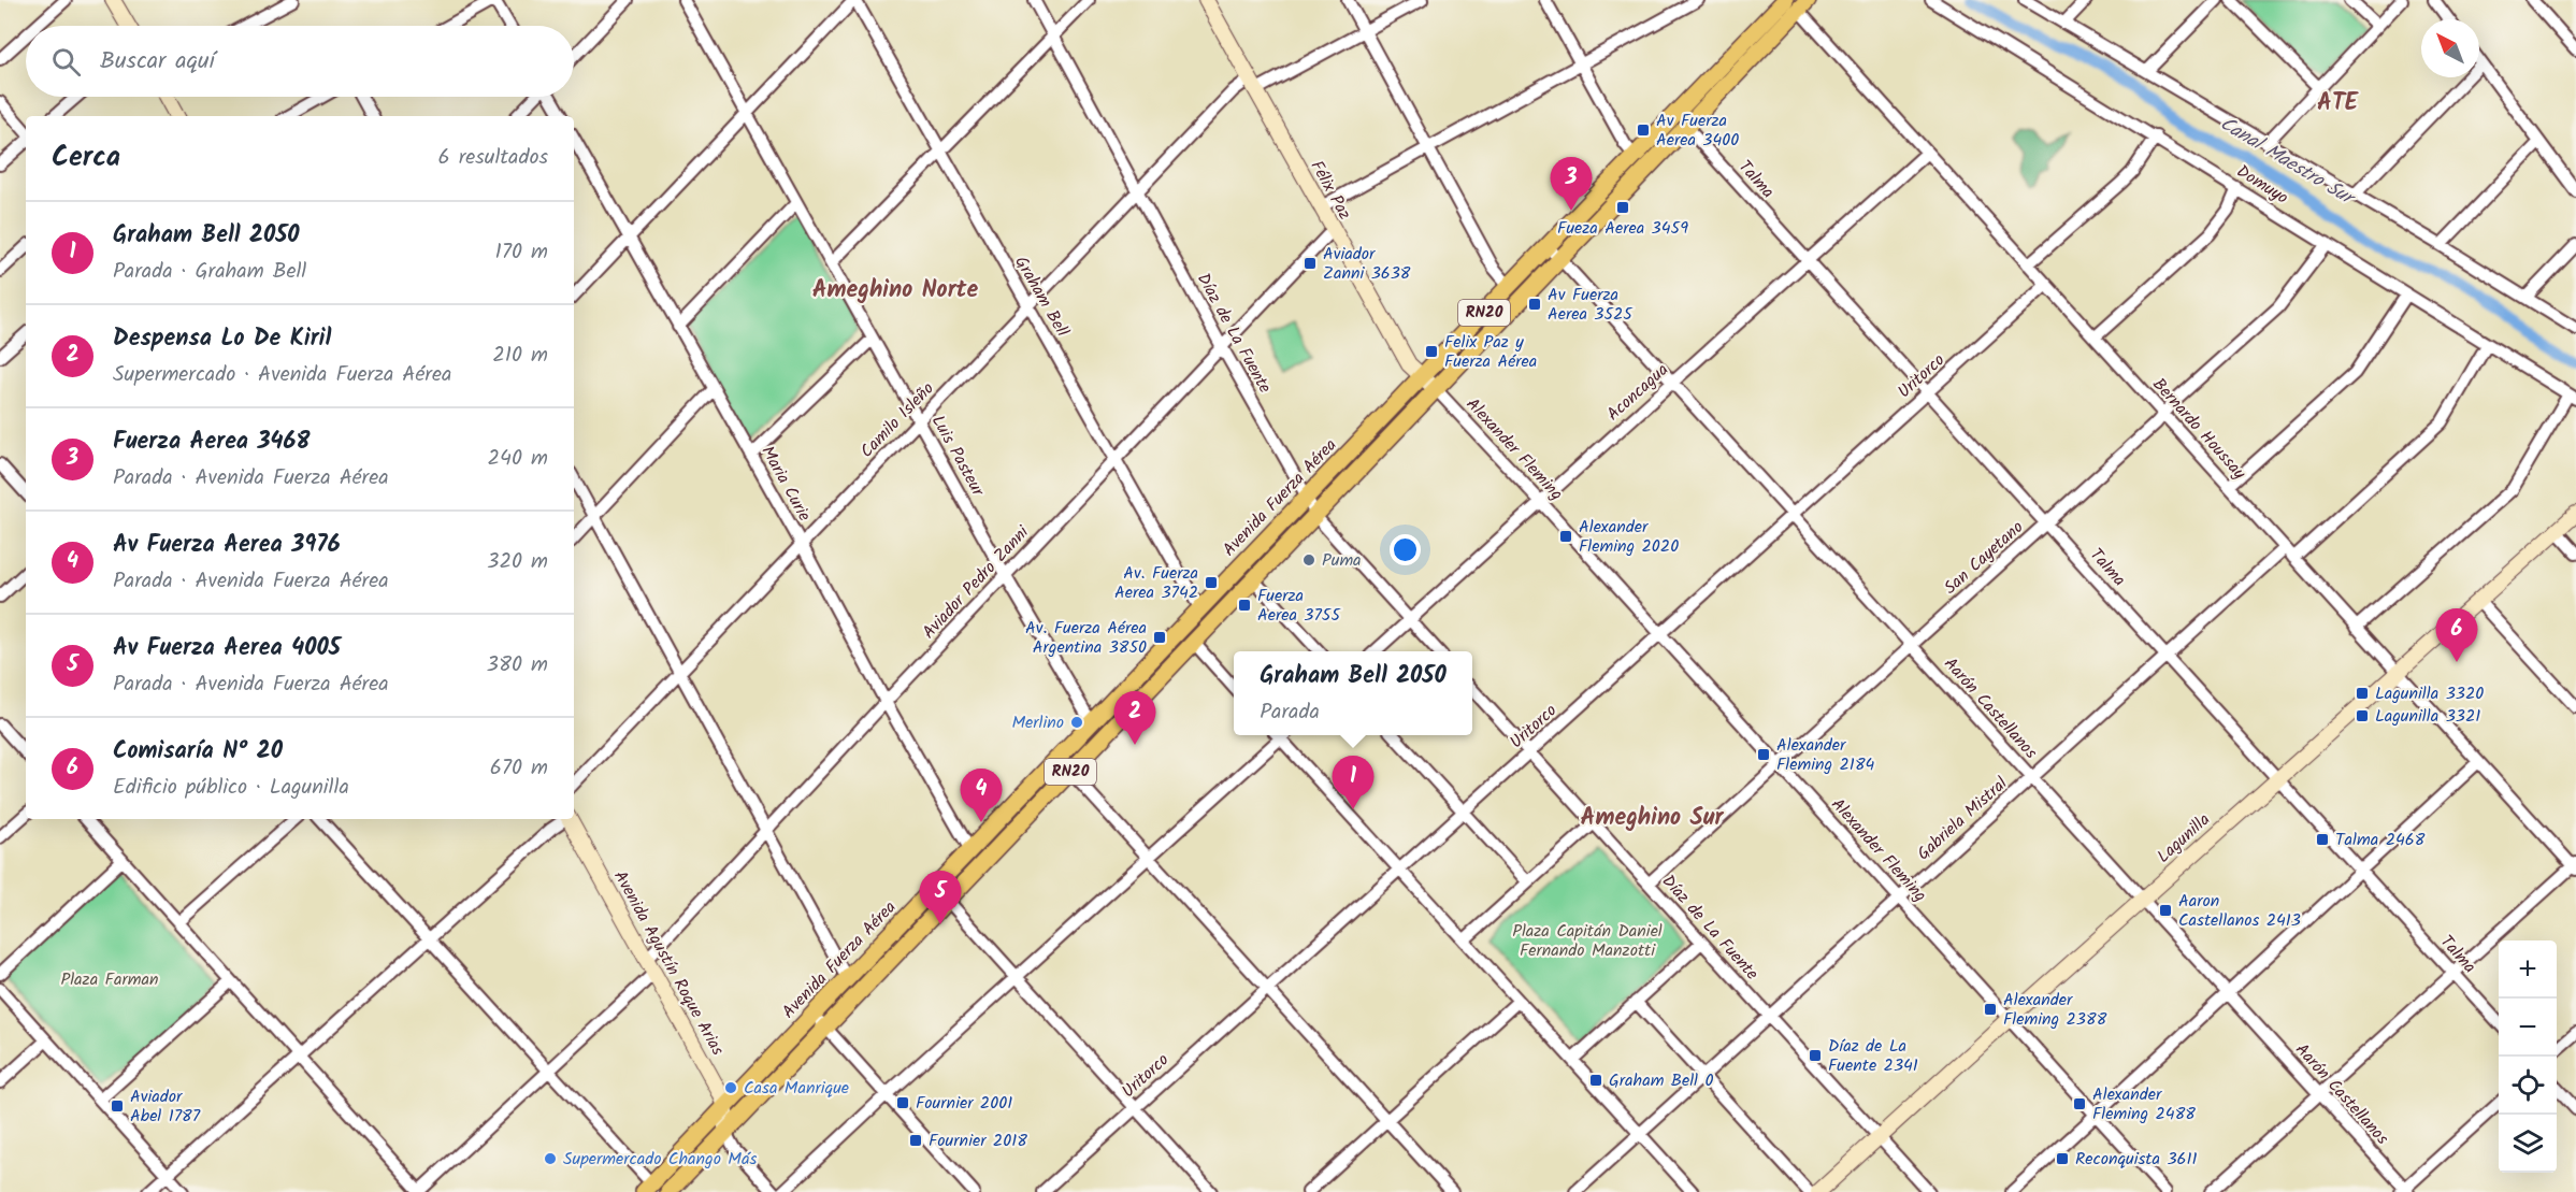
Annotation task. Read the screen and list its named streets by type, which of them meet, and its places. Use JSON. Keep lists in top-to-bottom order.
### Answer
{
  "streets": {
    "main road": [
      "Félix Paz",
      "RN20",
      "Avenida Fuerza Aérea",
      "Lagunilla",
      "Avenida Agustín Roque Arias"
    ],
    "street": [
      "Talma",
      "Domuyo",
      "Graham Bell",
      "Díaz de La Fuente",
      "Uritorco",
      "Aconcagua",
      "Camilo Isleño",
      "Bernardo Houssay",
      "Alexander Fleming",
      "Luis Pasteur",
      "Maria Curie",
      "San Cayetano",
      "Aviador Pedro Zanni",
      "Aarón Castellanos",
      "Gabriela Mistral"
    ]
  },
  "crossings": [
    ["Talma", "RN20"],
    ["Talma", "Uritorco"],
    ["Talma", "Aconcagua"],
    ["Talma", "San Cayetano"],
    ["Talma", "Gabriela Mistral"],
    ["Talma", "Lagunilla"],
    ["Domuyo", "San Cayetano"],
    ["Domuyo", "Gabriela Mistral"],
    ["Félix Paz", "RN20"],
    ["Félix Paz", "Camilo Isleño"],
    ["Félix Paz", "Alexander Fleming"],
    ["Félix Paz", "Avenida Fuerza Aérea"],
    ["Félix Paz", "Aviador Pedro Zanni"],
    ["Graham Bell", "Camilo Isleño"],
    ["Graham Bell", "Avenida Fuerza Aérea"],
    ["Graham Bell", "Aviador Pedro Zanni"],
    ["RN20", "Díaz de La Fuente"],
    ["RN20", "Bernardo Houssay"],
    ["RN20", "Alexander Fleming"],
    ["RN20", "Avenida Fuerza Aérea"],
    ["RN20", "Aarón Castellanos"],
    ["RN20", "Avenida Agustín Roque Arias"],
    ["Díaz de La Fuente", "Uritorco"],
    ["Díaz de La Fuente", "Aconcagua"],
    ["Díaz de La Fuente", "Camilo Isleño"],
    ["Díaz de La Fuente", "Avenida Fuerza Aérea"],
    ["Díaz de La Fuente", "San Cayetano"],
    ["Díaz de La Fuente", "Aviador Pedro Zanni"],
    ["Díaz de La Fuente", "Gabriela Mistral"],
    ["Díaz de La Fuente", "Lagunilla"],
    ["Uritorco", "Bernardo Houssay"],
    ["Uritorco", "Alexander Fleming"],
    ["Uritorco", "Aarón Castellanos"],
    ["Aconcagua", "Bernardo Houssay"],
    ["Aconcagua", "Alexander Fleming"],
    ["Aconcagua", "Aarón Castellanos"],
    ["Camilo Isleño", "Luis Pasteur"],
    ["Camilo Isleño", "Maria Curie"],
    ["Bernardo Houssay", "Avenida Fuerza Aérea"],
    ["Bernardo Houssay", "San Cayetano"],
    ["Bernardo Houssay", "Gabriela Mistral"],
    ["Bernardo Houssay", "Lagunilla"],
    ["Alexander Fleming", "San Cayetano"],
    ["Alexander Fleming", "Gabriela Mistral"],
    ["Alexander Fleming", "Lagunilla"],
    ["Luis Pasteur", "Avenida Fuerza Aérea"],
    ["Luis Pasteur", "Aviador Pedro Zanni"],
    ["Maria Curie", "Avenida Fuerza Aérea"],
    ["Maria Curie", "Aviador Pedro Zanni"],
    ["Avenida Fuerza Aérea", "Aarón Castellanos"],
    ["Avenida Fuerza Aérea", "Avenida Agustín Roque Arias"],
    ["San Cayetano", "Aarón Castellanos"],
    ["Aviador Pedro Zanni", "Avenida Agustín Roque Arias"],
    ["Aarón Castellanos", "Gabriela Mistral"],
    ["Aarón Castellanos", "Lagunilla"]
  ],
  "districts": ["ATE", "Ameghino Norte", "Ameghino Sur"],
  "water": ["Canal Maestro Sur"],
  "parks": ["Plaza Capitán Daniel Fernando Manzotti", "Plaza Farman"],
  "places": {
    "transit": [
      "Av Fuerza Aerea 3400",
      "Fueza Aerea 3459",
      "Aviador Zanni 3638",
      "Av Fuerza Aerea 3525",
      "Felix Paz y Fuerza Aérea",
      "Alexander Fleming 2020",
      "Av. Fuerza Aerea 3742",
      "Fuerza Aerea 3755",
      "Av. Fuerza Aérea Argentina 3850",
      "Lagunilla 3320",
      "Lagunilla 3321",
      "Alexander Fleming 2184",
      "Talma 2468",
      "Aaron Castellanos 2413",
      "Alexander Fleming 2388",
      "Díaz de La Fuente 2341",
      "Graham Bell 0",
      "Fournier 2001",
      "Alexander Fleming 2488",
      "Aviador Abel 1787",
      "Fournier 2018",
      "Reconquista 3611"
    ],
    "other": [
      "Puma",
      "Merlino",
      "Casa Manrique",
      "Supermercado Chango Más"
    ]
  },
  "north": "top left",
  "page": {
    "search": "Buscar aquí",
    "heading": ["Cerca", "6 resultados"],
    "pins": [
      "3",
      "6",
      "2",
      "1",
      "4",
      "5"
    ],
    "list": [
      {
        "mark": "1",
        "name": "Graham Bell 2050",
        "note": "Parada · Graham Bell",
        "value": "170 m"
      },
      {
        "mark": "2",
        "name": "Despensa Lo De Kiril",
        "note": "Supermercado · Avenida Fuerza Aérea",
        "value": "210 m"
      },
      {
        "mark": "3",
        "name": "Fuerza Aerea 3468",
        "note": "Parada · Avenida Fuerza Aérea",
        "value": "240 m"
      },
      {
        "mark": "4",
        "name": "Av Fuerza Aerea 3976",
        "note": "Parada · Avenida Fuerza Aérea",
        "value": "320 m"
      },
      {
        "mark": "5",
        "name": "Av Fuerza Aerea 4005",
        "note": "Parada · Avenida Fuerza Aérea",
        "value": "380 m"
      },
      {
        "mark": "6",
        "name": "Comisaría N° 20",
        "note": "Edificio público · Lagunilla",
        "value": "670 m"
      }
    ],
    "popup": ["Graham Bell 2050", "Parada"],
    "map_buttons": ["+", "−"]
  }
}
